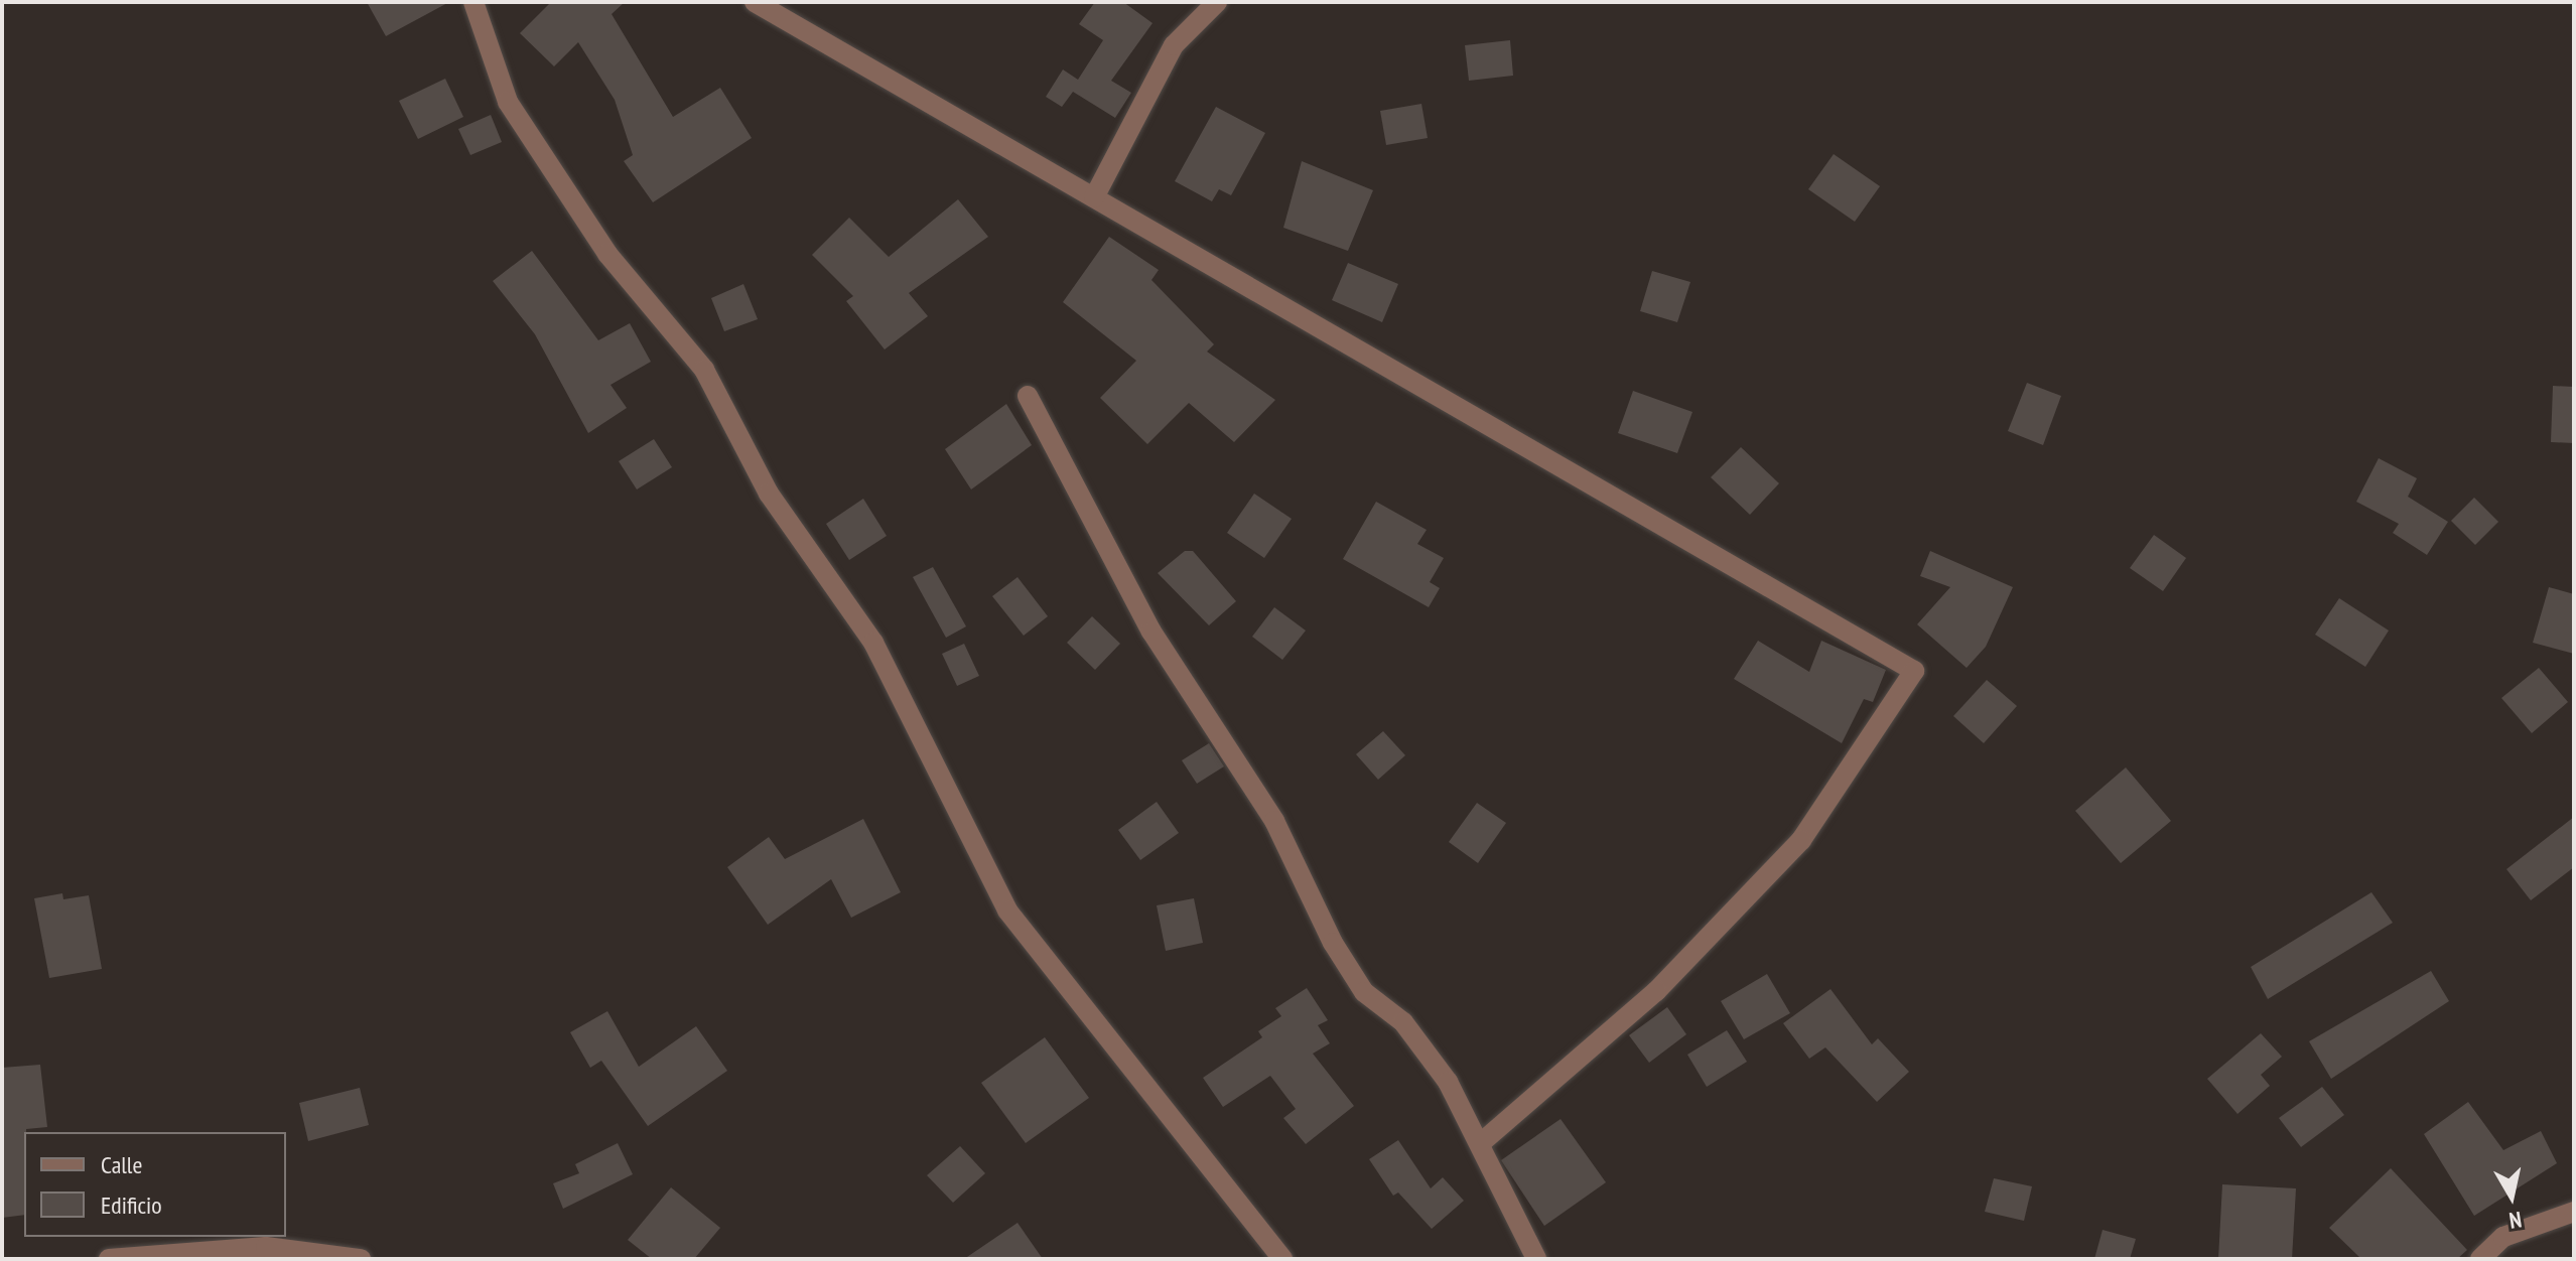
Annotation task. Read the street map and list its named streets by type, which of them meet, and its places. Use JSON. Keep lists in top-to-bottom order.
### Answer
{
  "legend": ["Calle", "Edificio"],
  "north": "bottom"
}
